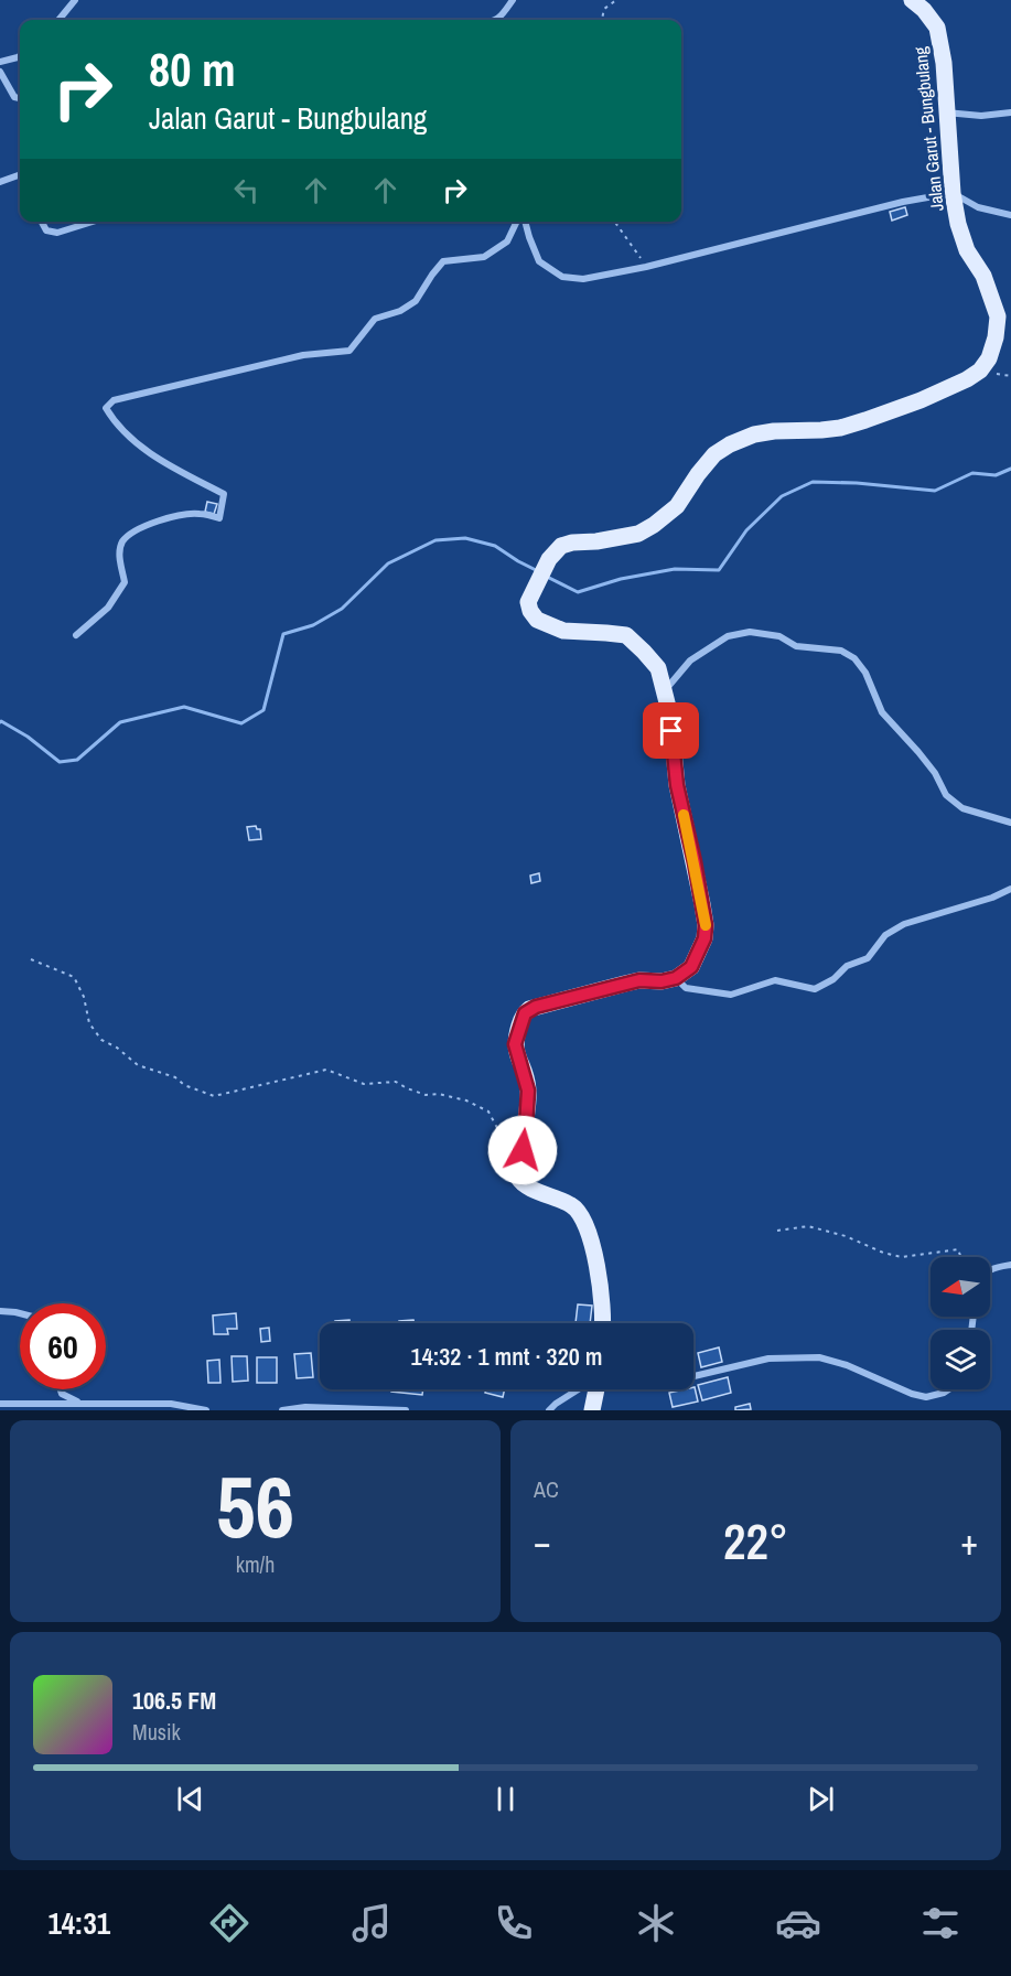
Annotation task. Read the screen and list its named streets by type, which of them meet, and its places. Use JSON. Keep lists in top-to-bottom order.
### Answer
{
  "streets": {
    "main road": ["Jalan Garut - Bungbulang"]
  },
  "north": "left",
  "page": {
    "turn": ["80 m", "Jalan Garut - Bungbulang"],
    "limit": "60",
    "trip": "14:32 · 1 mnt · 320 m",
    "tile": [
      ["56", "km/h"],
      "AC"
    ],
    "heat": ["−", "22°", "+"],
    "song": ["106.5 FM", "Musik"],
    "tabs": "14:31"
  }
}
